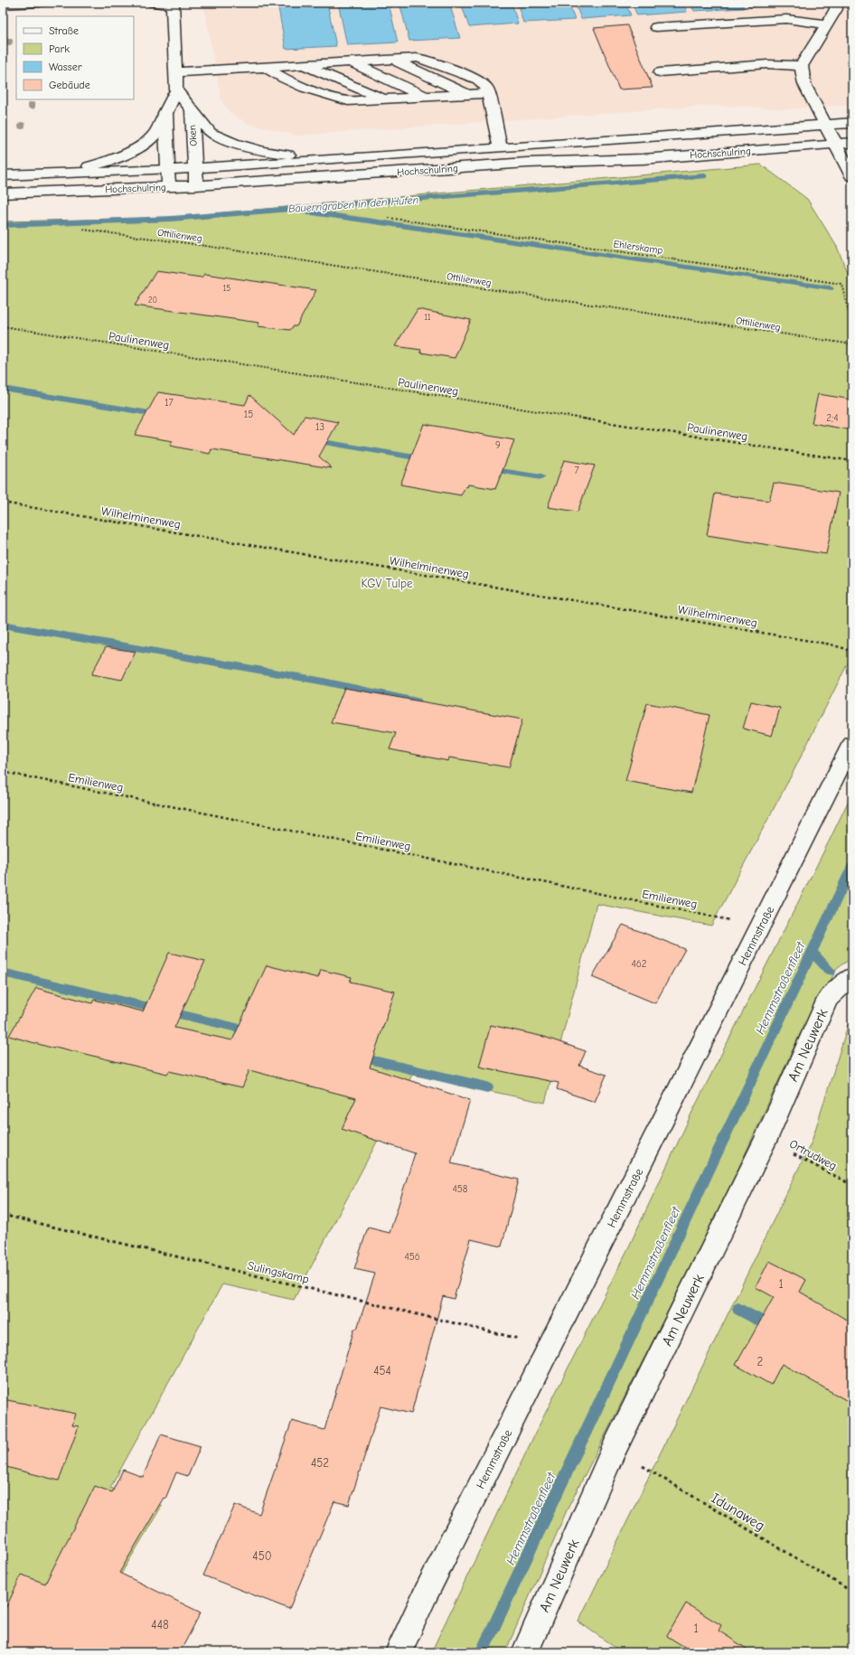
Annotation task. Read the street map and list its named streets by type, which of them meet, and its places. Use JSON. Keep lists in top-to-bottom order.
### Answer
{
  "streets": {
    "main road": [
      "Oken",
      "Hochschulring",
      "Hemmstraße",
      "Am Neuwerk"
    ],
    "path": [
      "Ottilienweg",
      "Ehlerskamp",
      "Paulinenweg",
      "Wilhelminenweg",
      "Emilienweg",
      "Ortrudweg",
      "Sulingskamp",
      "Idunaweg"
    ]
  },
  "crossings": [
    ["Oken", "Hochschulring"],
    ["Emilienweg", "Hemmstraße"],
    ["Hemmstraße", "Sulingskamp"],
    ["Am Neuwerk", "Ortrudweg"],
    ["Am Neuwerk", "Idunaweg"]
  ],
  "water": ["Bauerngraben in den Hufen", "Hemmstraßenfleet"],
  "parks": ["KGV Tulpe"],
  "house_numbers": [
    "15",
    "20",
    "11",
    "17",
    "15",
    "2;4",
    "13",
    "9",
    "7",
    "462",
    "458",
    "456",
    "1",
    "2",
    "454",
    "452",
    "450",
    "448",
    "1"
  ],
  "legend": [
    "Straße",
    "Park",
    "Wasser",
    "Gebäude"
  ]
}
